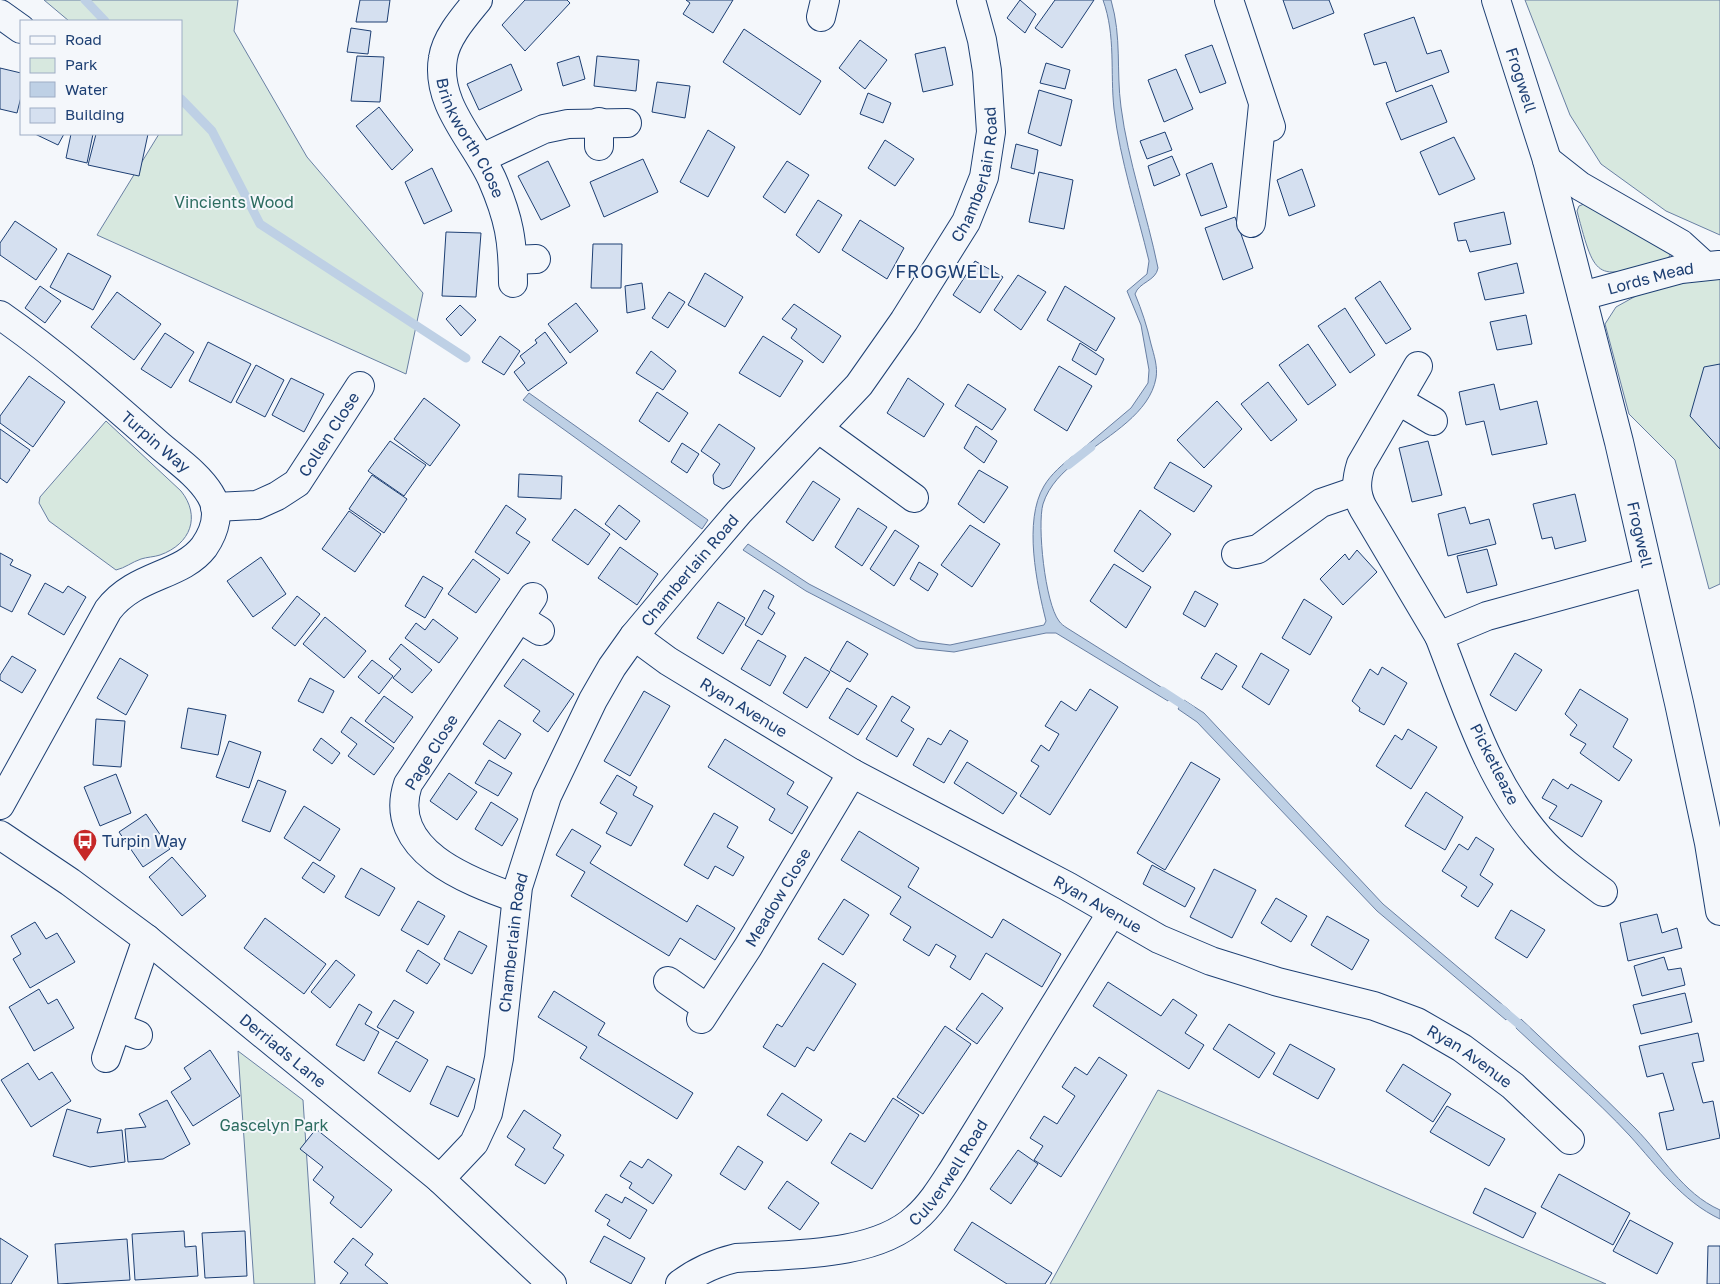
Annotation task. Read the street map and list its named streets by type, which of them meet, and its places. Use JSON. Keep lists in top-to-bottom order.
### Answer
{
  "streets": {
    "street": [
      "Frogwell",
      "Brinkworth Close",
      "Chamberlain Road",
      "Lords Mead",
      "Collen Close",
      "Turpin Way",
      "Ryan Avenue",
      "Page Close",
      "Picketleaze",
      "Meadow Close",
      "Derriads Lane",
      "Culverwell Road"
    ]
  },
  "crossings": [
    ["Frogwell", "Lords Mead"],
    ["Chamberlain Road", "Ryan Avenue"],
    ["Chamberlain Road", "Page Close"],
    ["Chamberlain Road", "Derriads Lane"],
    ["Collen Close", "Turpin Way"],
    ["Ryan Avenue", "Meadow Close"],
    ["Ryan Avenue", "Culverwell Road"]
  ],
  "districts": ["FROGWELL"],
  "parks": ["Vincients Wood", "Gascelyn Park"],
  "places": {
    "bus stop": ["Turpin Way"]
  },
  "legend": [
    "Road",
    "Park",
    "Water",
    "Building"
  ]
}
